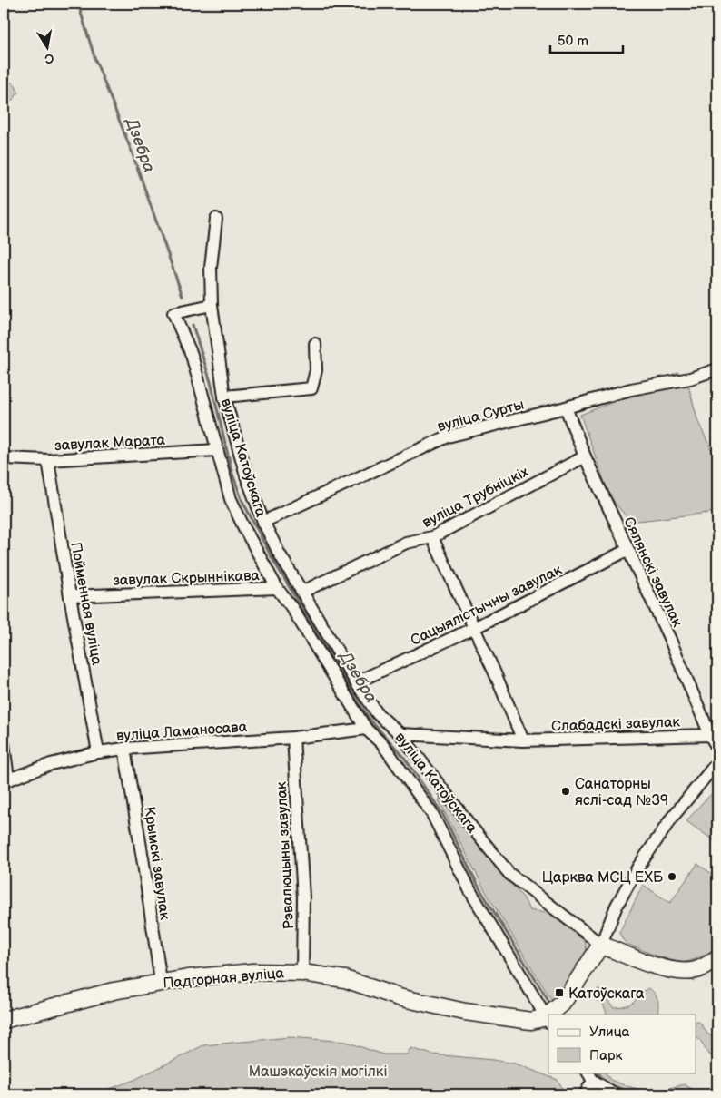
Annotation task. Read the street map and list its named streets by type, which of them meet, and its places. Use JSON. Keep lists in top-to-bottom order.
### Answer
{
  "streets": {
    "street": [
      "вуліца Сурты",
      "завулак Марата",
      "вуліца Катоўскага",
      "вуліца Трубніцкіх",
      "Сялянскі завулак",
      "завулак Скрыннікава",
      "Пойменная вуліца",
      "Сацыялістычны завулак",
      "Слабадскі завулак",
      "вуліца Ламаносава",
      "Рэвалюцыны завулак",
      "Крымскі завулак",
      "Падгорная вуліца"
    ]
  },
  "crossings": [
    ["вуліца Сурты", "вуліца Катоўскага"],
    ["вуліца Сурты", "Сялянскі завулак"],
    ["завулак Марата", "вуліца Катоўскага"],
    ["завулак Марата", "Пойменная вуліца"],
    ["вуліца Катоўскага", "вуліца Трубніцкіх"],
    ["вуліца Катоўскага", "завулак Скрыннікава"],
    ["вуліца Катоўскага", "Сацыялістычны завулак"],
    ["вуліца Катоўскага", "Слабадскі завулак"],
    ["вуліца Катоўскага", "вуліца Ламаносава"],
    ["вуліца Трубніцкіх", "Сялянскі завулак"],
    ["Сялянскі завулак", "Сацыялістычны завулак"],
    ["Сялянскі завулак", "Слабадскі завулак"],
    ["завулак Скрыннікава", "Пойменная вуліца"],
    ["Пойменная вуліца", "вуліца Ламаносава"],
    ["вуліца Ламаносава", "Рэвалюцыны завулак"],
    ["вуліца Ламаносава", "Крымскі завулак"],
    ["Рэвалюцыны завулак", "Падгорная вуліца"],
    ["Крымскі завулак", "Падгорная вуліца"]
  ],
  "water": ["Дзебра"],
  "parks": ["Машэкаўскія могілкі"],
  "places": {
    "other": ["Санаторны яслі-сад №39", "Царква МСЦ ЕХБ"],
    "transit": ["Катоўскага"]
  },
  "legend": ["Улица", "Парк"],
  "scale_bar": "50 m",
  "north": "bottom"
}
